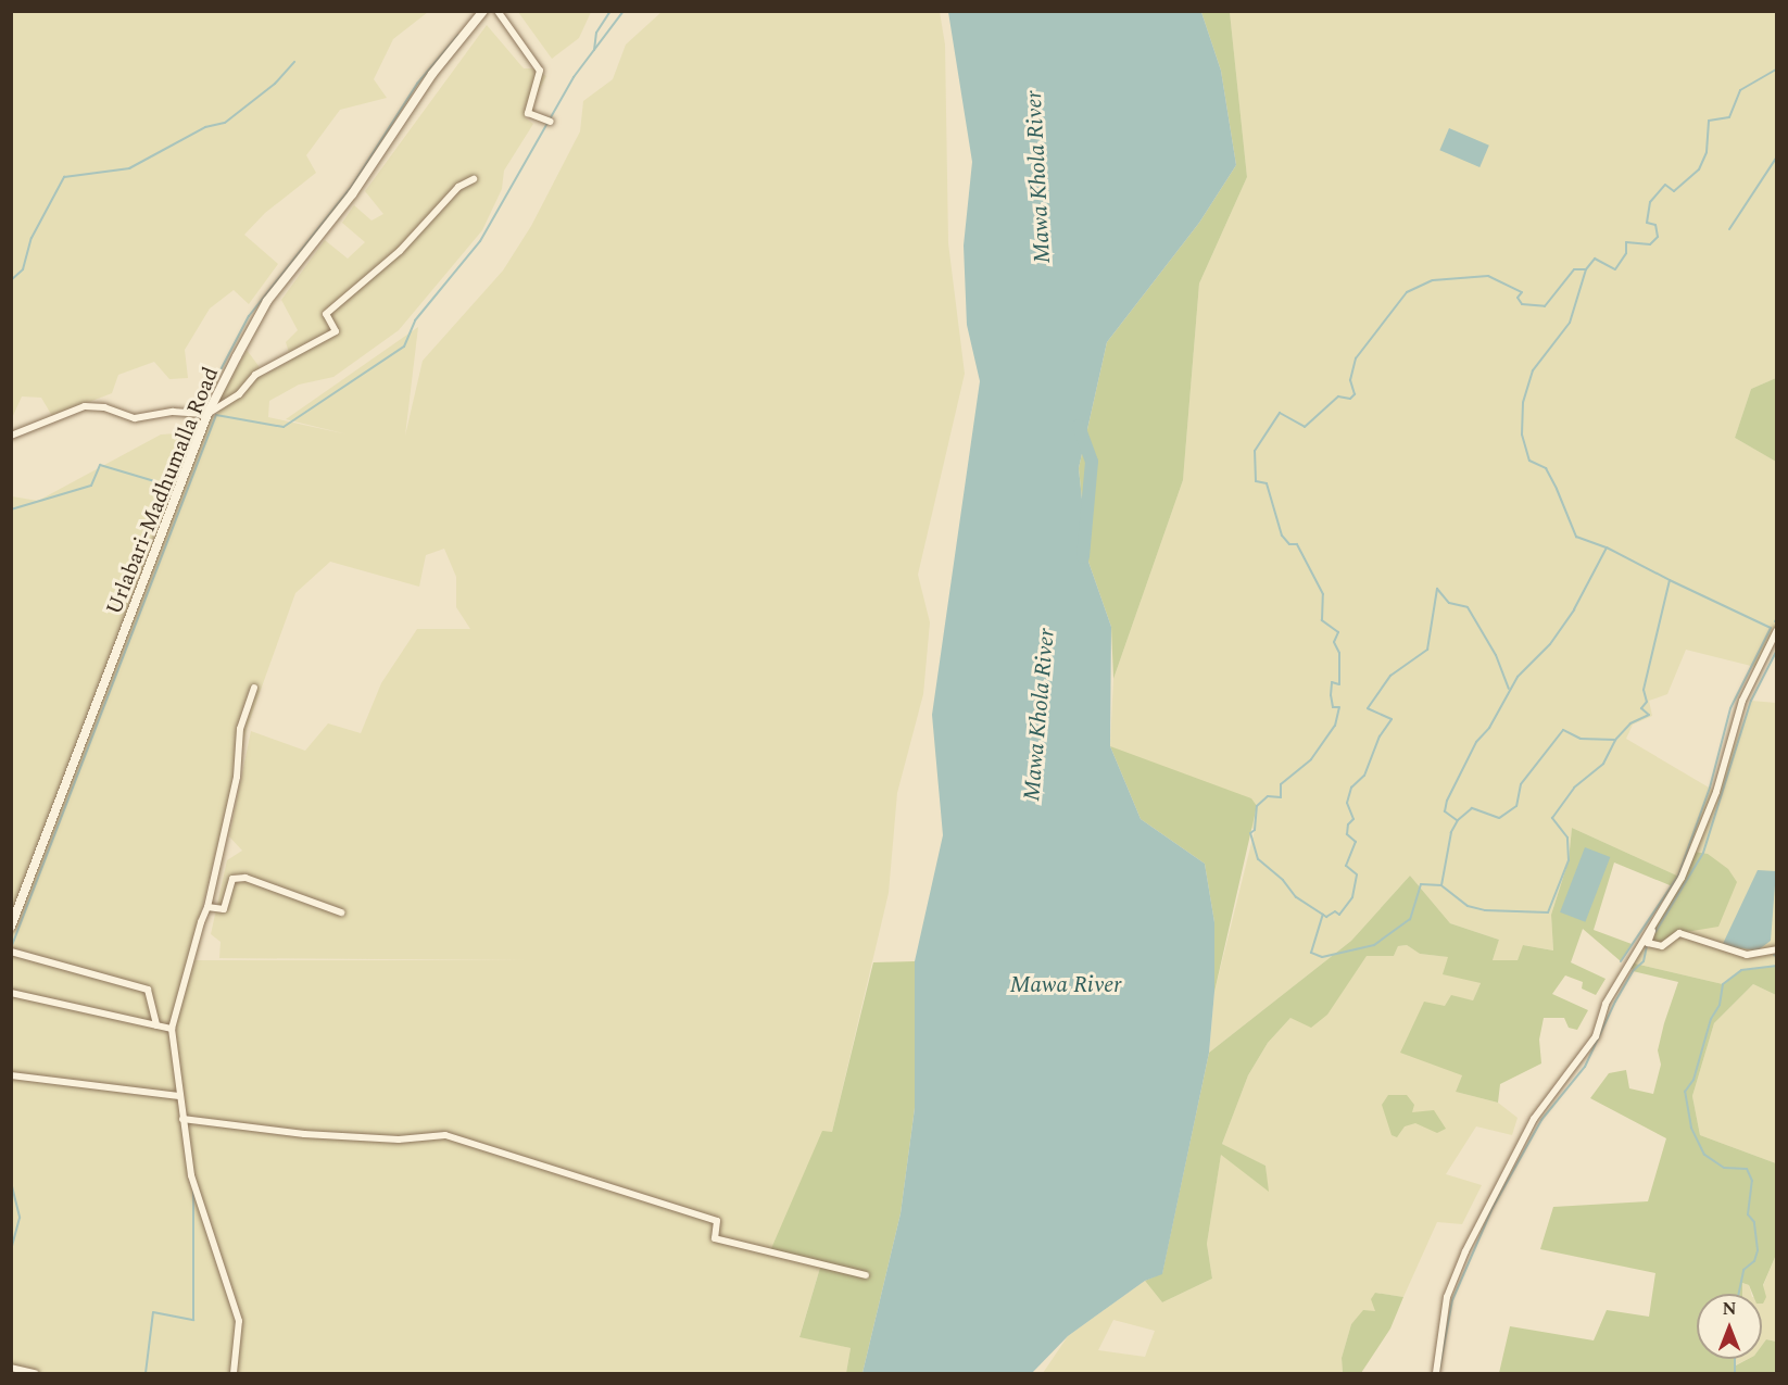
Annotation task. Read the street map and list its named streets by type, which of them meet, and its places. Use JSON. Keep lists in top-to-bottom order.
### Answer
{
  "streets": {
    "main road": ["Urlabari-Madhumalla Road"]
  },
  "water": ["Mawa Khola River", "Mawa River"],
  "north": "top"
}
